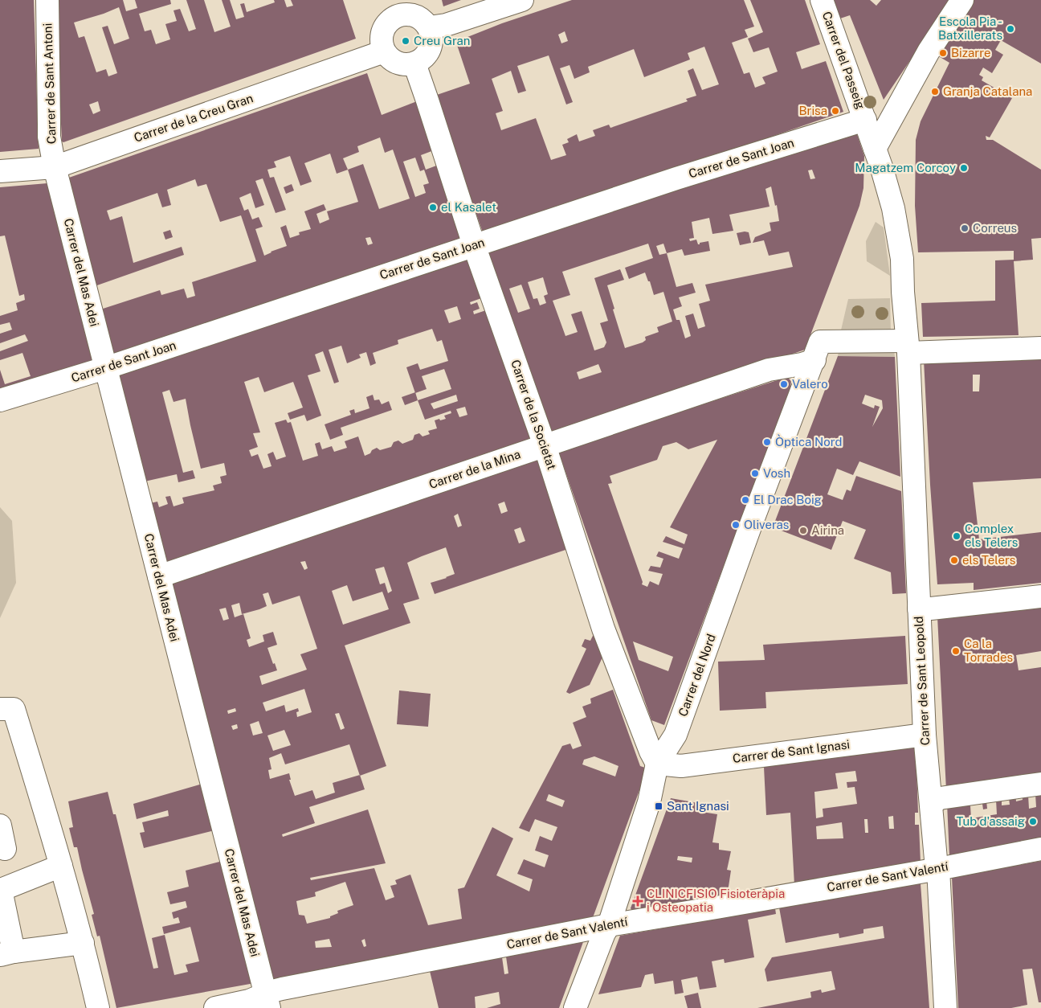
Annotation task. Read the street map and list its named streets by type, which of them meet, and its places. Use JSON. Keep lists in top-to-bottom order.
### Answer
{
  "streets": {
    "street": [
      "Carrer del Passeig",
      "Carrer de Sant Antoni",
      "Carrer de la Creu Gran",
      "Carrer de Sant Joan",
      "Carrer del Mas Adei",
      "Carrer de la Societat",
      "Carrer de la Mina",
      "Carrer del Nord",
      "Carrer de Sant Leopold",
      "Carrer de Sant Ignasi",
      "Carrer de Sant Valentí"
    ]
  },
  "crossings": [
    ["Carrer del Passeig", "Carrer de Sant Joan"],
    ["Carrer del Passeig", "Carrer de Sant Leopold"],
    ["Carrer de Sant Antoni", "Carrer de la Creu Gran"],
    ["Carrer de Sant Antoni", "Carrer del Mas Adei"],
    ["Carrer de la Creu Gran", "Carrer del Mas Adei"],
    ["Carrer de la Creu Gran", "Carrer de la Societat"],
    ["Carrer de Sant Joan", "Carrer del Mas Adei"],
    ["Carrer de Sant Joan", "Carrer de la Societat"],
    ["Carrer del Mas Adei", "Carrer de la Mina"],
    ["Carrer del Mas Adei", "Carrer de Sant Valentí"],
    ["Carrer de la Societat", "Carrer de la Mina"],
    ["Carrer de la Societat", "Carrer del Nord"],
    ["Carrer de la Societat", "Carrer de Sant Ignasi"],
    ["Carrer de la Mina", "Carrer del Nord"],
    ["Carrer de la Mina", "Carrer de Sant Leopold"],
    ["Carrer del Nord", "Carrer de Sant Ignasi"],
    ["Carrer del Nord", "Carrer de Sant Valentí"],
    ["Carrer de Sant Leopold", "Carrer de Sant Ignasi"],
    ["Carrer de Sant Leopold", "Carrer de Sant Valentí"]
  ],
  "places": {
    "other": [
      "Escola Pia - Batxillerats",
      "Creu Gran",
      "Bizarre",
      "Granja Catalana",
      "Brisa",
      "Magatzem Corcoy",
      "el Kasalet",
      "Correus",
      "Valero",
      "Òptica Nord",
      "Vosh",
      "El Drac Boig",
      "Oliveras",
      "Airina",
      "Complex els Telers",
      "els Telers",
      "Ca la Torrades",
      "Tub d'assaig"
    ],
    "transit": ["Sant Ignasi"],
    "health": ["CLINICFISIO Fisioteràpia i Osteopatia"]
  }
}
